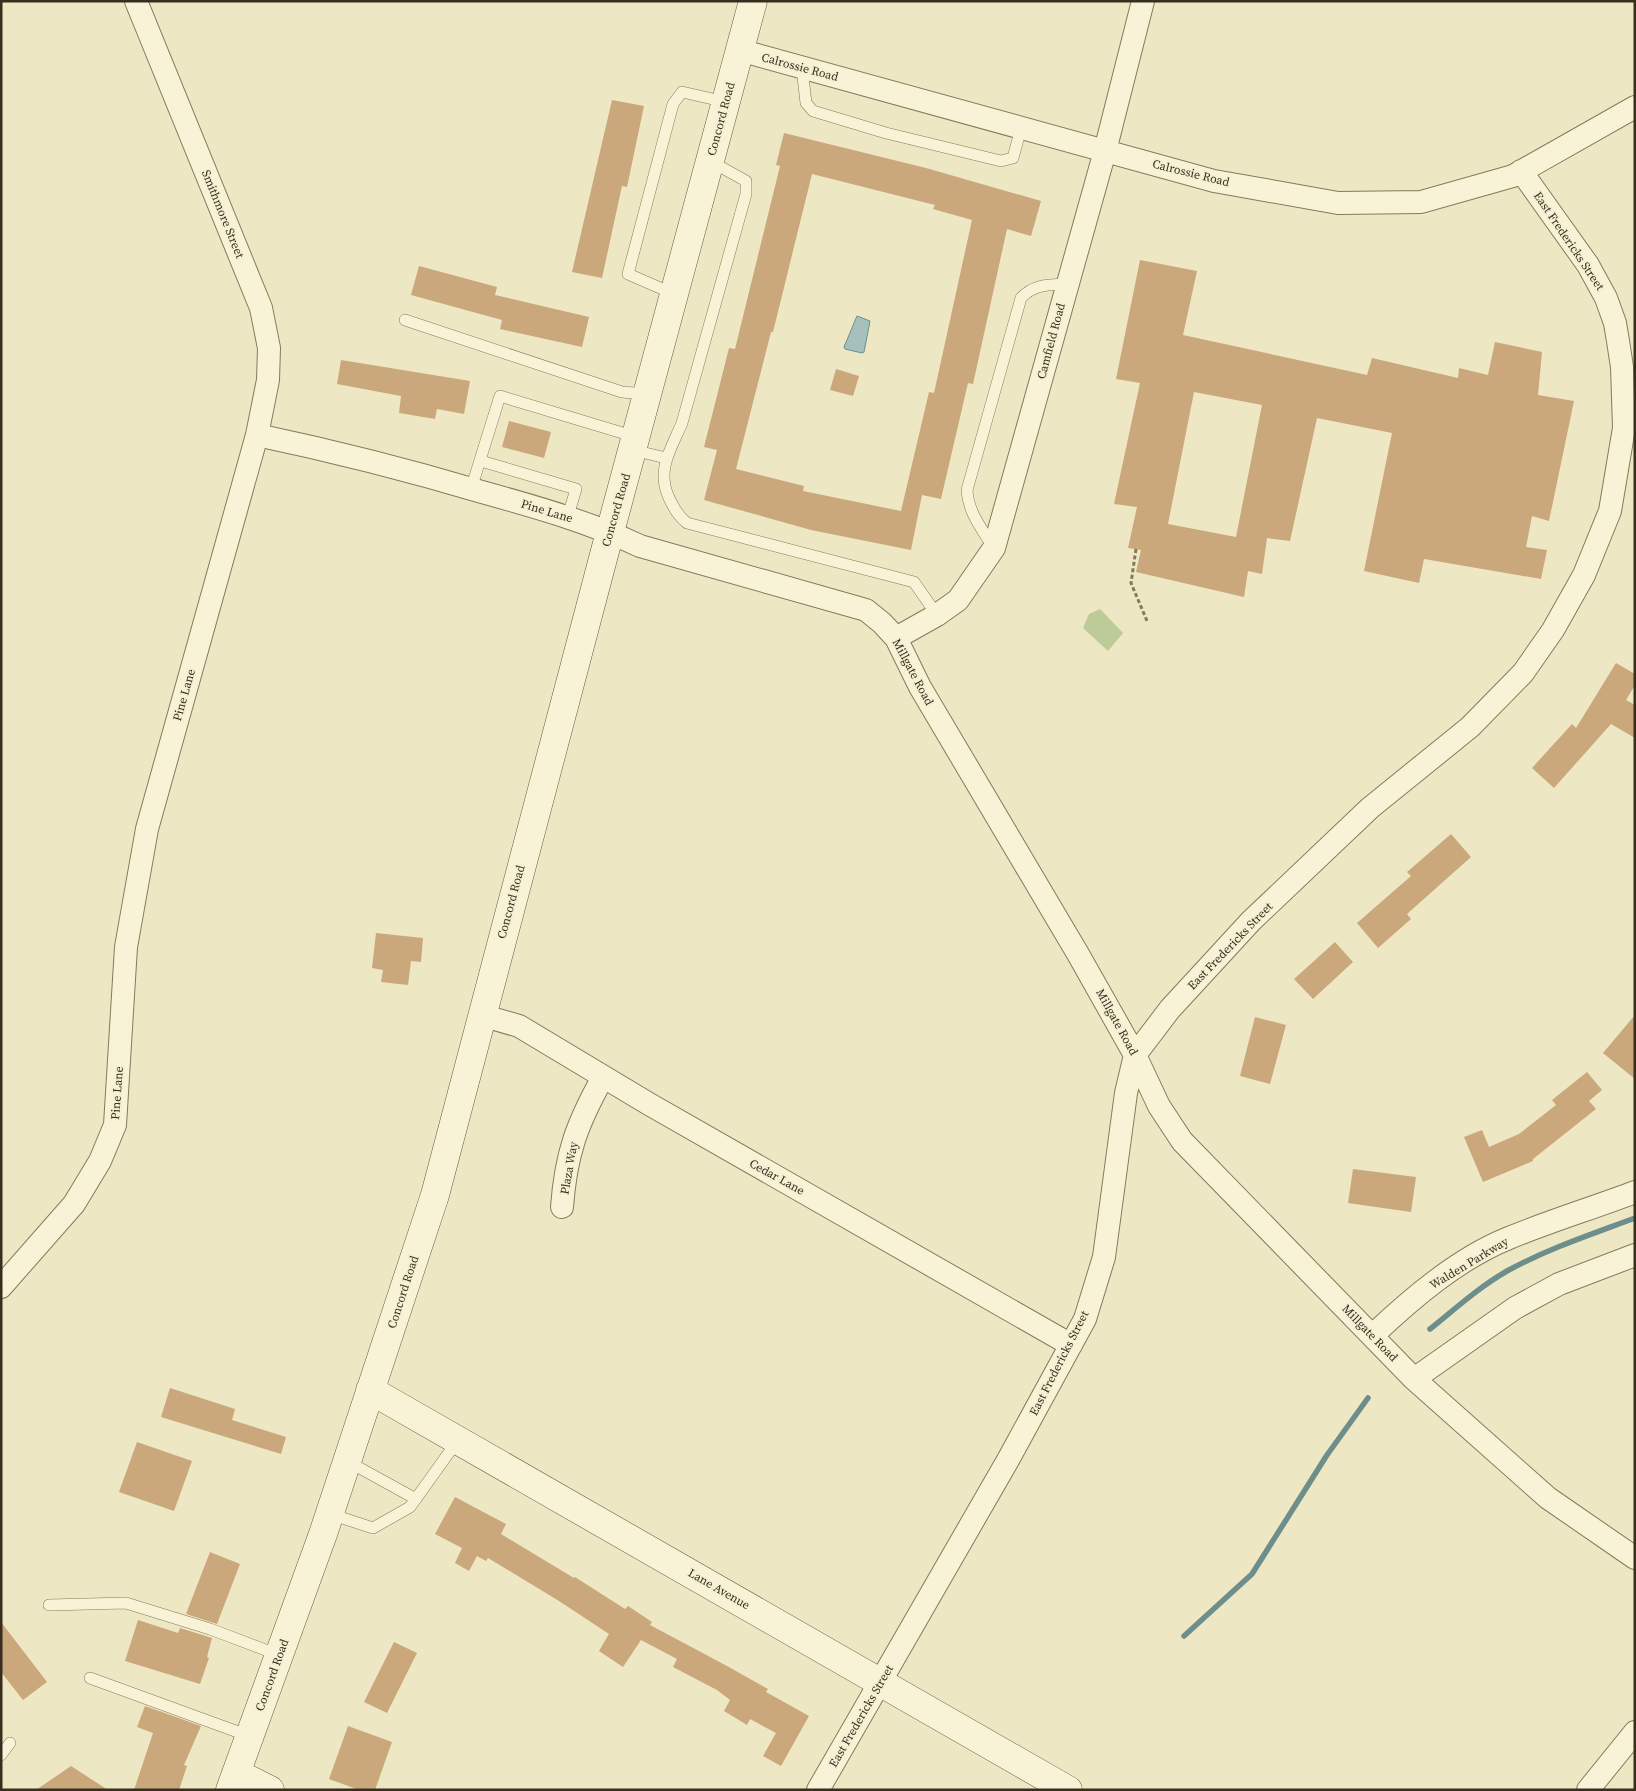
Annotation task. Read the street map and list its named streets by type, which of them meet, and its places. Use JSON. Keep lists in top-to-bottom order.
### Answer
{
  "streets": {
    "street": [
      "Calrossie Road",
      "Concord Road",
      "Smithmore Street",
      "East Fredericks Street",
      "Camfield Road",
      "Pine Lane",
      "Millgate Road",
      "Plaza Way",
      "Cedar Lane",
      "Walden Parkway",
      "Lane Avenue"
    ]
  },
  "crossings": [
    ["Calrossie Road", "Concord Road"],
    ["Calrossie Road", "East Fredericks Street"],
    ["Calrossie Road", "Camfield Road"],
    ["Concord Road", "Pine Lane"],
    ["Concord Road", "Millgate Road"],
    ["Concord Road", "Cedar Lane"],
    ["Concord Road", "Lane Avenue"],
    ["Smithmore Street", "Pine Lane"],
    ["East Fredericks Street", "Millgate Road"],
    ["East Fredericks Street", "Cedar Lane"],
    ["East Fredericks Street", "Lane Avenue"],
    ["Camfield Road", "Millgate Road"],
    ["Pine Lane", "Millgate Road"],
    ["Millgate Road", "Walden Parkway"],
    ["Plaza Way", "Cedar Lane"]
  ]
}
